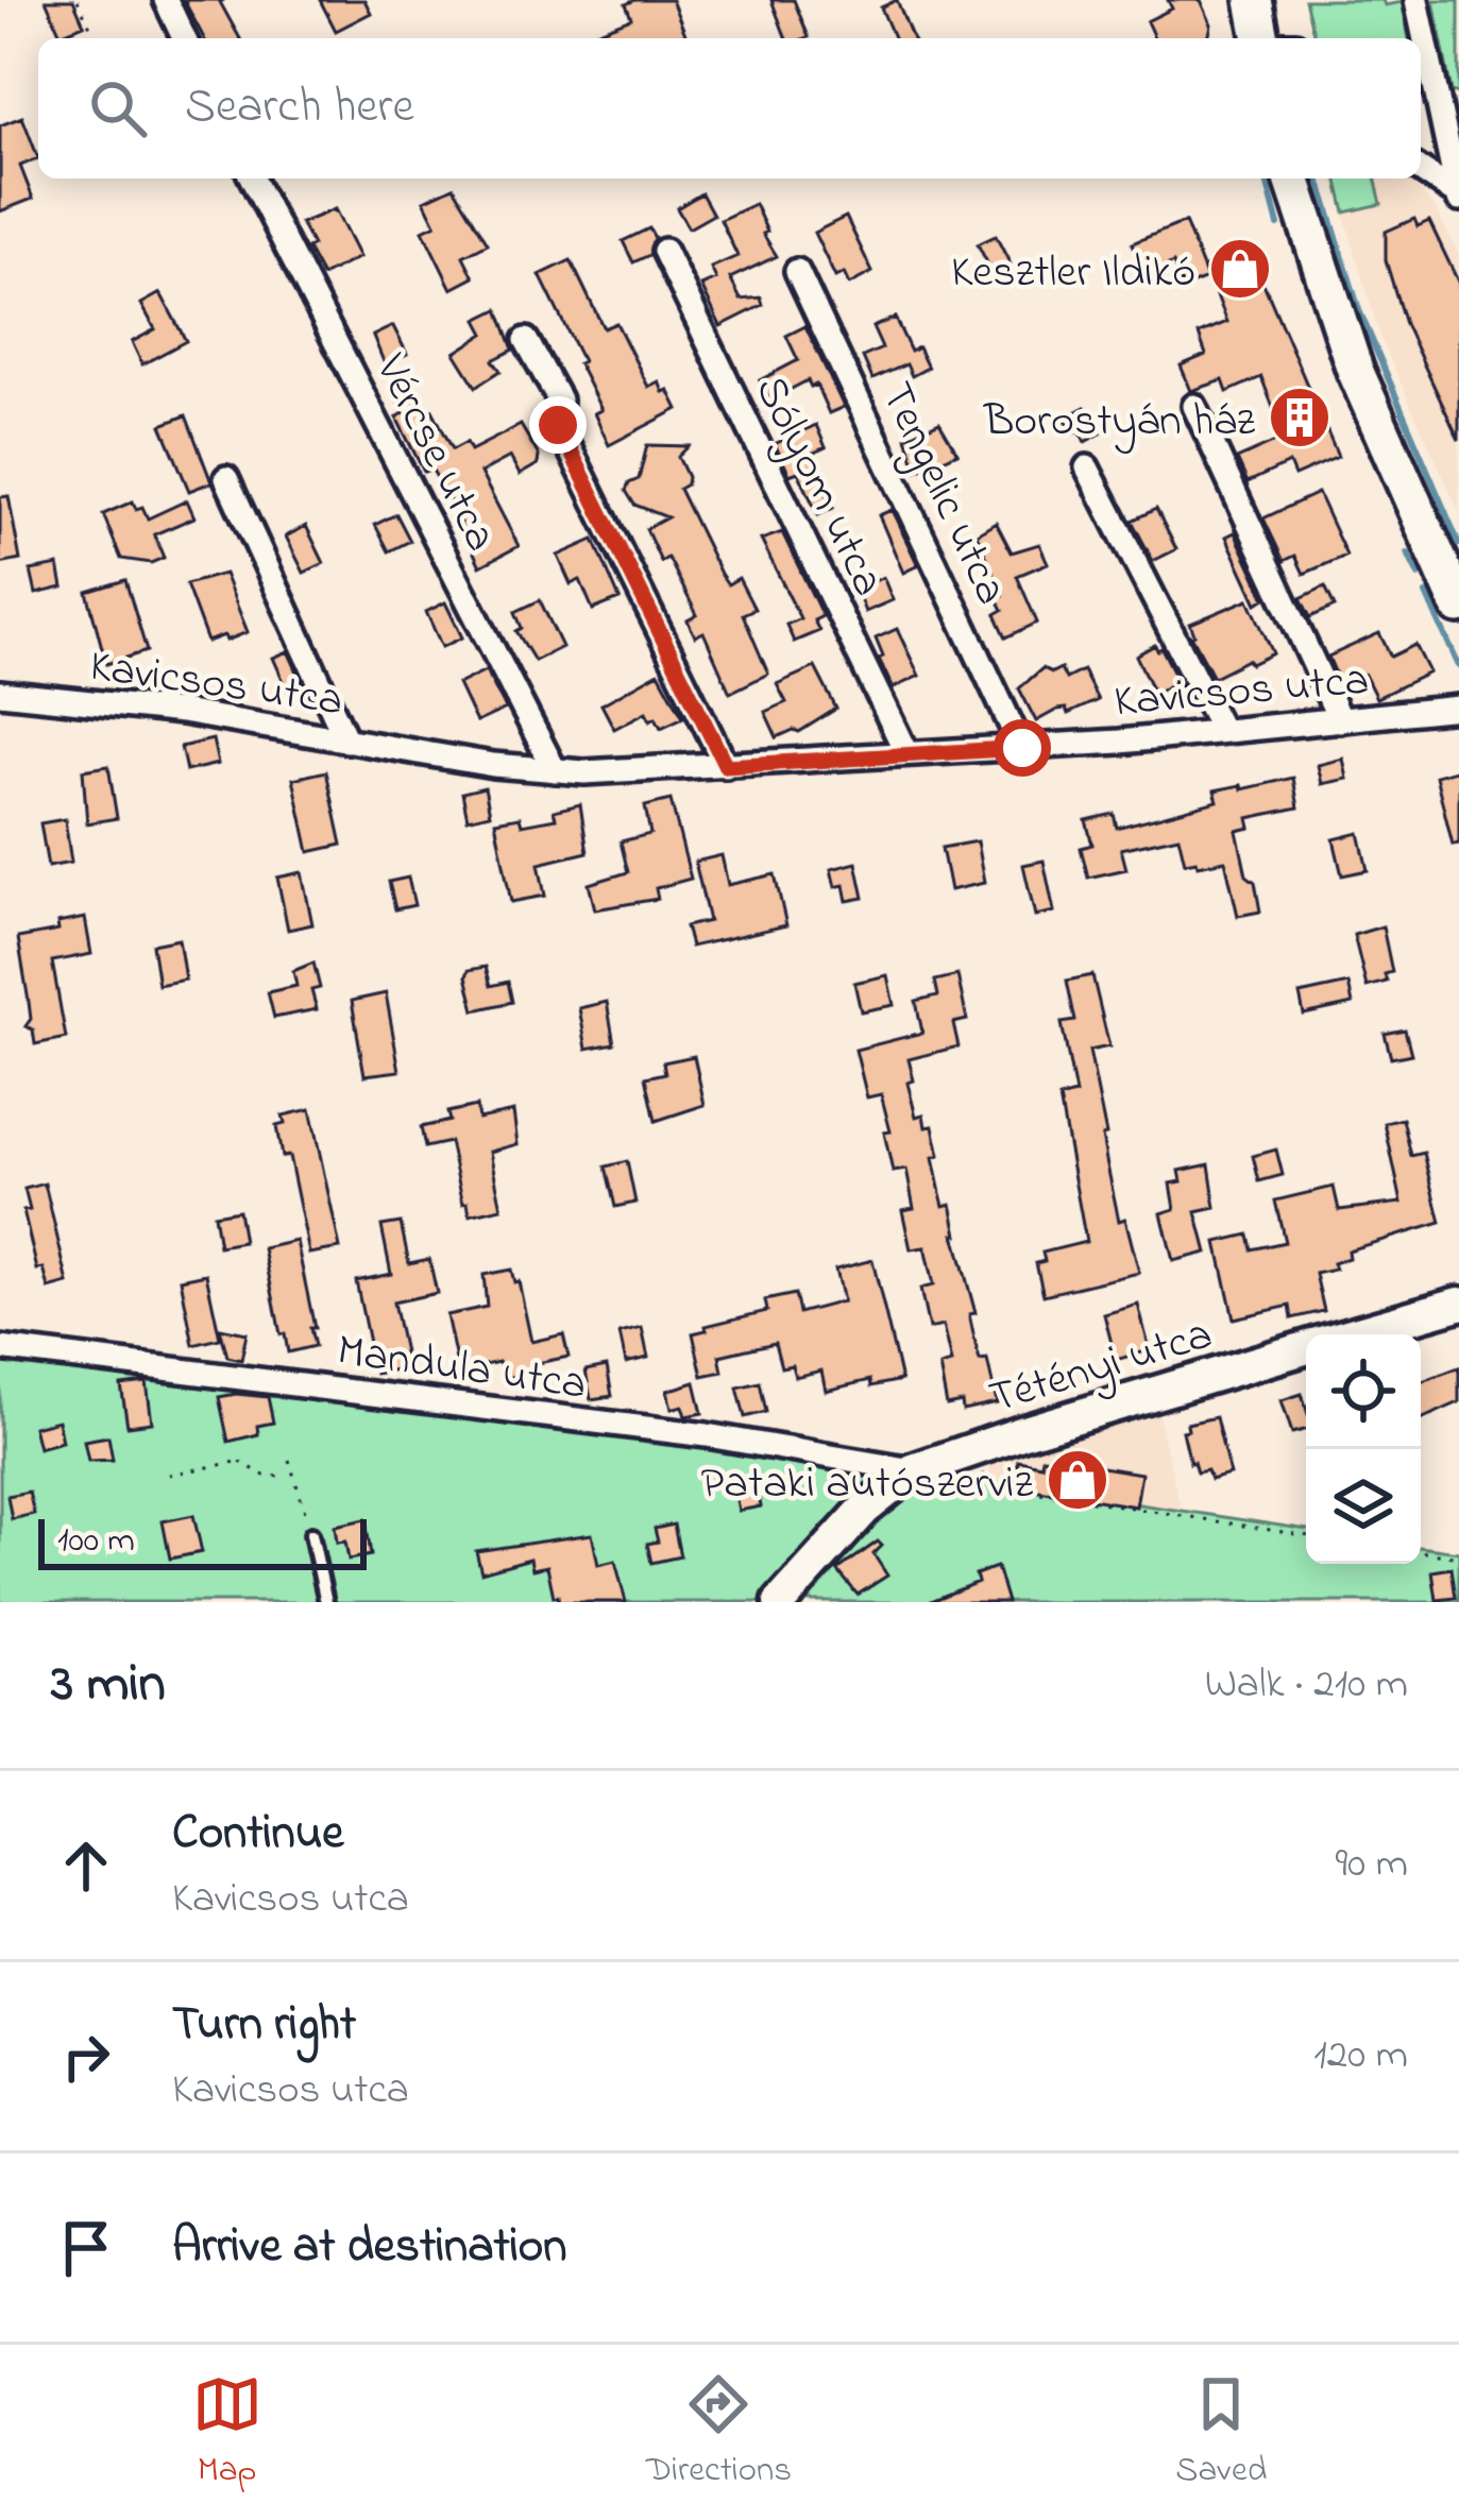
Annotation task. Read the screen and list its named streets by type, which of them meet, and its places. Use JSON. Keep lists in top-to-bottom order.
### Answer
{
  "streets": {
    "street": [
      "Vércse utca",
      "Sólyom utca",
      "Tengelic utca",
      "Kavicsos utca",
      "Tétényi utca",
      "Mandula utca"
    ]
  },
  "crossings": [
    ["Vércse utca", "Kavicsos utca"],
    ["Sólyom utca", "Kavicsos utca"],
    ["Tengelic utca", "Kavicsos utca"],
    ["Tétényi utca", "Mandula utca"]
  ],
  "places": {
    "shop": ["Kesztler Ildikó", "Pataki autószerviz"],
    "building": ["Borostyán ház"]
  },
  "scale_bar": "100 m",
  "page": {
    "search": "Search here",
    "scale": "100 m",
    "heading": ["3 min", "Walk · 210 m"],
    "list": [
      ["Continue", "Kavicsos utca", "90 m"],
      ["Turn right", "Kavicsos utca", "120 m"],
      "Arrive at destination"
    ],
    "nav": ["Map", "Directions", "Saved"]
  }
}
